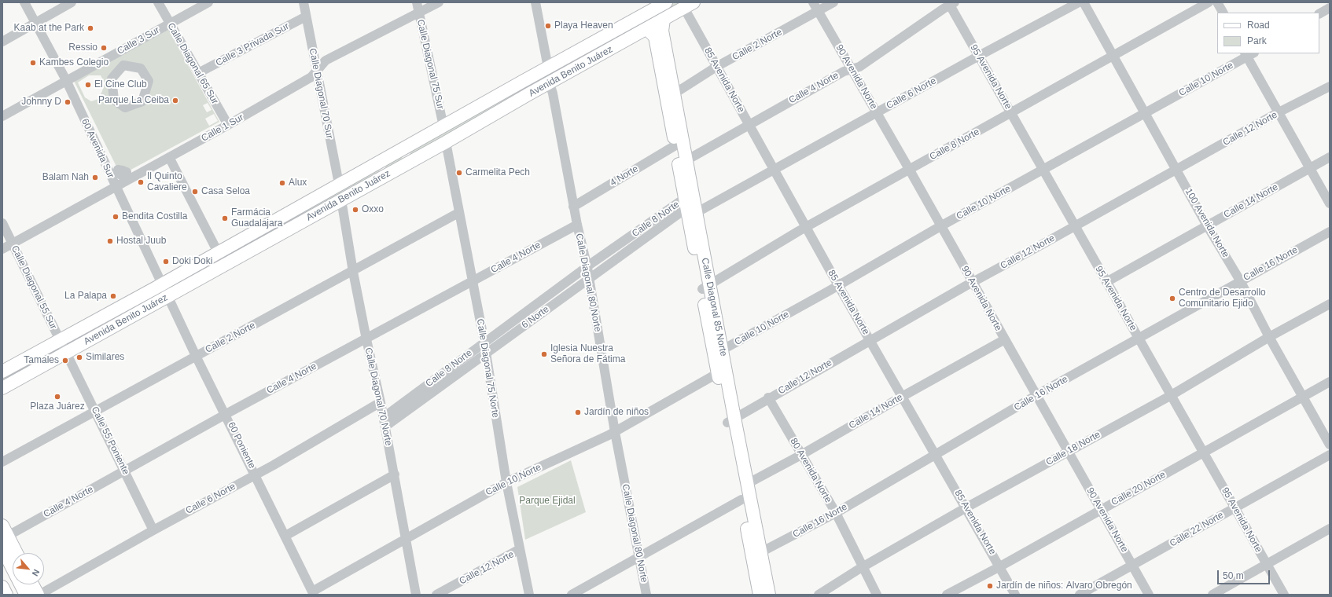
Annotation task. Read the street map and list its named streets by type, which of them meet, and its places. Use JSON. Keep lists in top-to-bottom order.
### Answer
{
  "streets": {
    "main road": ["Avenida Benito Juárez", "Calle Diagonal 85 Norte"],
    "street": [
      "Calle 3 Sur",
      "Calle 3 Privada Sur",
      "Calle 2 Norte",
      "Calle Diagonal 65 Sur",
      "Calle Diagonal 75 Sur",
      "90 Avenida Norte",
      "95 Avenida Norte",
      "Calle 10 Norte",
      "85 Avenida Norte",
      "Calle 4 Norte",
      "Calle Diagonal 70 Sur",
      "Calle 6 Norte",
      "Calle 1 Sur",
      "Calle 12 Norte",
      "Calle 8 Norte",
      "60 Avenida Sur",
      "4 Norte",
      "Calle 14 Norte",
      "100 Avenida Norte",
      "Calle 16 Norte",
      "Calle Diagonal 80 Norte",
      "Calle Diagonal 55 Sur",
      "6 Norte",
      "Calle Diagonal 75 Norte",
      "Calle Diagonal 70 Norte",
      "Calle 55 Poniente",
      "60 Poniente",
      "Calle 18 Norte",
      "80 Avenida Norte",
      "Calle 20 Norte",
      "Calle 22 Norte"
    ]
  },
  "crossings": [
    ["Calle 3 Sur", "Calle Diagonal 65 Sur"],
    ["Calle 3 Sur", "60 Avenida Sur"],
    ["Calle 3 Privada Sur", "Calle Diagonal 65 Sur"],
    ["Calle 3 Privada Sur", "Calle Diagonal 70 Sur"],
    ["Calle 2 Norte", "90 Avenida Norte"],
    ["Calle 2 Norte", "85 Avenida Norte"],
    ["Calle 2 Norte", "Calle Diagonal 85 Norte"],
    ["Calle 2 Norte", "Calle Diagonal 75 Norte"],
    ["Calle 2 Norte", "Calle Diagonal 70 Norte"],
    ["Calle 2 Norte", "Calle 55 Poniente"],
    ["Calle 2 Norte", "60 Poniente"],
    ["Calle Diagonal 65 Sur", "Calle 1 Sur"],
    ["Calle Diagonal 75 Sur", "Avenida Benito Juárez"],
    ["Calle Diagonal 75 Sur", "Calle 1 Sur"],
    ["Avenida Benito Juárez", "85 Avenida Norte"],
    ["Avenida Benito Juárez", "Calle Diagonal 70 Sur"],
    ["Avenida Benito Juárez", "60 Avenida Sur"],
    ["Avenida Benito Juárez", "Calle Diagonal 80 Norte"],
    ["Avenida Benito Juárez", "Calle Diagonal 55 Sur"],
    ["Avenida Benito Juárez", "Calle Diagonal 85 Norte"],
    ["Avenida Benito Juárez", "Calle Diagonal 75 Norte"],
    ["Avenida Benito Juárez", "Calle Diagonal 70 Norte"],
    ["Avenida Benito Juárez", "Calle 55 Poniente"],
    ["Avenida Benito Juárez", "60 Poniente"],
    ["90 Avenida Norte", "Calle 10 Norte"],
    ["90 Avenida Norte", "Calle 4 Norte"],
    ["90 Avenida Norte", "Calle 6 Norte"],
    ["90 Avenida Norte", "Calle 12 Norte"],
    ["90 Avenida Norte", "Calle 8 Norte"],
    ["90 Avenida Norte", "Calle 14 Norte"],
    ["90 Avenida Norte", "Calle 16 Norte"],
    ["90 Avenida Norte", "Calle 18 Norte"],
    ["90 Avenida Norte", "Calle 20 Norte"],
    ["90 Avenida Norte", "Calle 22 Norte"],
    ["95 Avenida Norte", "Calle 10 Norte"],
    ["95 Avenida Norte", "Calle 4 Norte"],
    ["95 Avenida Norte", "Calle 6 Norte"],
    ["95 Avenida Norte", "Calle 12 Norte"],
    ["95 Avenida Norte", "Calle 8 Norte"],
    ["95 Avenida Norte", "Calle 14 Norte"],
    ["95 Avenida Norte", "Calle 16 Norte"],
    ["95 Avenida Norte", "Calle 18 Norte"],
    ["95 Avenida Norte", "Calle 20 Norte"],
    ["95 Avenida Norte", "Calle 22 Norte"],
    ["Calle 10 Norte", "85 Avenida Norte"],
    ["Calle 10 Norte", "100 Avenida Norte"],
    ["Calle 10 Norte", "Calle Diagonal 80 Norte"],
    ["Calle 10 Norte", "Calle Diagonal 85 Norte"],
    ["Calle 10 Norte", "Calle Diagonal 75 Norte"],
    ["Calle 10 Norte", "Calle Diagonal 70 Norte"],
    ["Calle 10 Norte", "60 Poniente"],
    ["85 Avenida Norte", "Calle 4 Norte"],
    ["85 Avenida Norte", "Calle 6 Norte"],
    ["85 Avenida Norte", "Calle 12 Norte"],
    ["85 Avenida Norte", "Calle 8 Norte"],
    ["85 Avenida Norte", "Calle 14 Norte"],
    ["85 Avenida Norte", "Calle 16 Norte"],
    ["85 Avenida Norte", "Calle 18 Norte"],
    ["85 Avenida Norte", "Calle 20 Norte"],
    ["Calle 4 Norte", "Calle Diagonal 80 Norte"],
    ["Calle 4 Norte", "Calle Diagonal 85 Norte"],
    ["Calle 4 Norte", "Calle Diagonal 75 Norte"],
    ["Calle 4 Norte", "Calle Diagonal 70 Norte"],
    ["Calle 4 Norte", "Calle 55 Poniente"],
    ["Calle 4 Norte", "60 Poniente"],
    ["Calle Diagonal 70 Sur", "Calle 1 Sur"],
    ["Calle 6 Norte", "Calle 8 Norte"],
    ["Calle 6 Norte", "Calle Diagonal 85 Norte"],
    ["Calle 6 Norte", "6 Norte"],
    ["Calle 6 Norte", "Calle Diagonal 70 Norte"],
    ["Calle 6 Norte", "Calle 55 Poniente"],
    ["Calle 6 Norte", "60 Poniente"],
    ["Calle 1 Sur", "60 Avenida Sur"],
    ["Calle 1 Sur", "Calle Diagonal 55 Sur"],
    ["Calle 12 Norte", "100 Avenida Norte"],
    ["Calle 12 Norte", "Calle Diagonal 85 Norte"],
    ["Calle 12 Norte", "Calle Diagonal 75 Norte"],
    ["Calle 12 Norte", "80 Avenida Norte"],
    ["Calle 8 Norte", "100 Avenida Norte"],
    ["Calle 8 Norte", "Calle Diagonal 80 Norte"],
    ["Calle 8 Norte", "Calle Diagonal 85 Norte"],
    ["Calle 8 Norte", "6 Norte"],
    ["Calle 8 Norte", "Calle Diagonal 75 Norte"],
    ["Calle 8 Norte", "Calle Diagonal 70 Norte"],
    ["60 Avenida Sur", "60 Poniente"],
    ["4 Norte", "Calle Diagonal 80 Norte"],
    ["4 Norte", "Calle Diagonal 85 Norte"],
    ["Calle 14 Norte", "100 Avenida Norte"],
    ["Calle 14 Norte", "Calle Diagonal 85 Norte"],
    ["Calle 14 Norte", "80 Avenida Norte"],
    ["100 Avenida Norte", "Calle 16 Norte"],
    ["100 Avenida Norte", "Calle 18 Norte"],
    ["100 Avenida Norte", "Calle 20 Norte"],
    ["Calle 16 Norte", "Calle Diagonal 85 Norte"],
    ["Calle 16 Norte", "80 Avenida Norte"],
    ["Calle Diagonal 80 Norte", "6 Norte"],
    ["Calle Diagonal 55 Sur", "Calle 55 Poniente"],
    ["Calle Diagonal 85 Norte", "6 Norte"],
    ["6 Norte", "Calle Diagonal 75 Norte"],
    ["6 Norte", "Calle Diagonal 70 Norte"],
    ["Calle 18 Norte", "80 Avenida Norte"]
  ],
  "parks": ["Parque Ejidal"],
  "places": [
    "Playa Heaven",
    "Kaab at the Park",
    "Ressio",
    "Kambes Colegio",
    "El Cine Club",
    "Parque La Ceiba",
    "Johnny D",
    "Carmelita Pech",
    "Balam Nah",
    "Il Quinto Cavaliere",
    "Alux",
    "Casa Seloa",
    "Oxxo",
    "Bendita Costilla",
    "Farmácia Guadalajara",
    "Hostal Juub",
    "Doki Doki",
    "La Palapa",
    "Centro de Desarrollo Comunitario Ejido",
    "Iglesia Nuestra Señora de Fátima",
    "Similares",
    "Tamales",
    "Plaza Juárez",
    "Jardín de niños",
    "Jardín de niños: Alvaro Obregón"
  ],
  "legend": ["Road", "Park"],
  "scale_bar": "50 m",
  "north": "bottom right"
}
